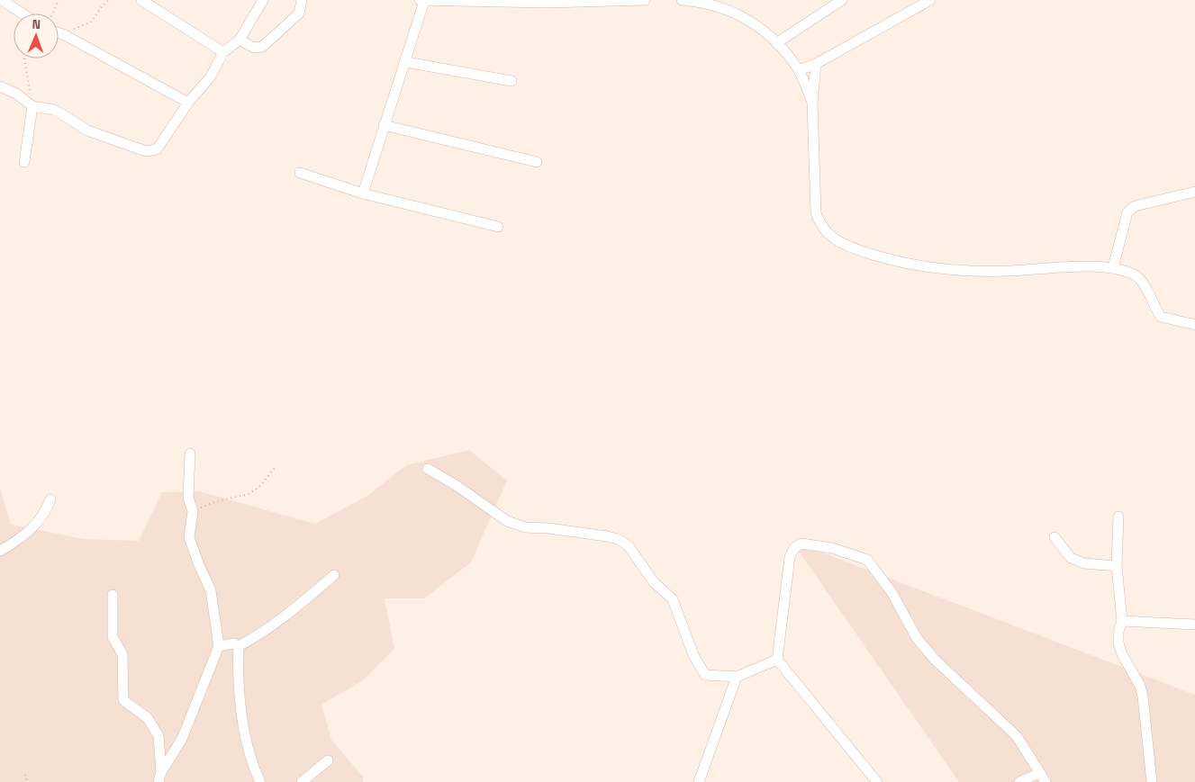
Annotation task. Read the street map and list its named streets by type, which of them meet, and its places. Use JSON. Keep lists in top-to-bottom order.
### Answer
{
  "north": "top"
}
